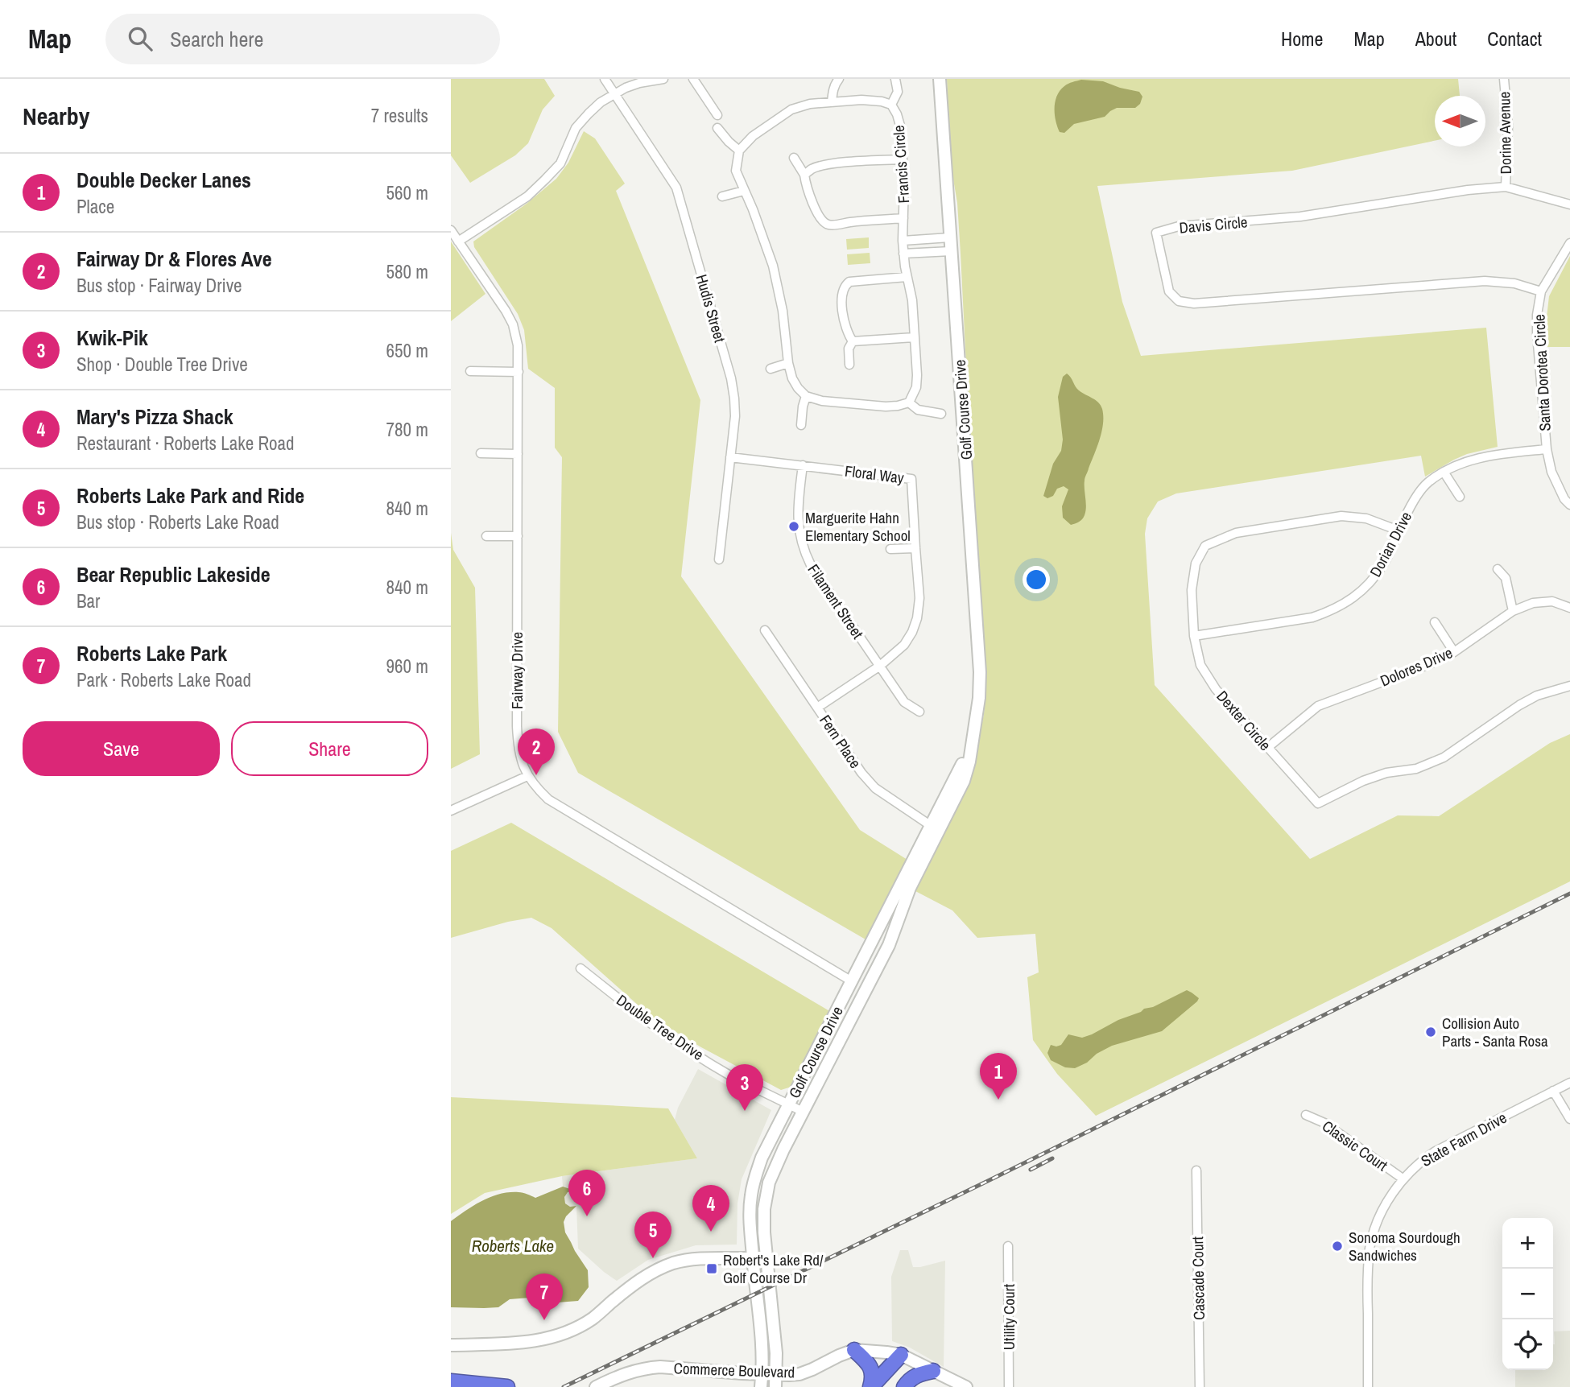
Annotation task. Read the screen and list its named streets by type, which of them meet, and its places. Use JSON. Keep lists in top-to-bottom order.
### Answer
{
  "streets": {
    "street": [
      "Dorine Avenue",
      "Francis Circle",
      "Davis Circle",
      "Hudis Street",
      "Santa Dorotea Circle",
      "Golf Course Drive",
      "Floral Way",
      "Dorian Drive",
      "Filament Street",
      "Dolores Drive",
      "Fairway Drive",
      "Dexter Circle",
      "Fern Place",
      "Double Tree Drive",
      "State Farm Drive",
      "Classic Court",
      "Cascade Court",
      "Utility Court",
      "Commerce Boulevard"
    ]
  },
  "crossings": [
    ["Dorine Avenue", "Davis Circle"],
    ["Davis Circle", "Santa Dorotea Circle"],
    ["Hudis Street", "Floral Way"],
    ["Santa Dorotea Circle", "Dorian Drive"],
    ["Golf Course Drive", "Fairway Drive"],
    ["Golf Course Drive", "Fern Place"],
    ["Golf Course Drive", "Double Tree Drive"],
    ["Golf Course Drive", "Commerce Boulevard"],
    ["Floral Way", "Filament Street"],
    ["Floral Way", "Fern Place"],
    ["Dorian Drive", "Dexter Circle"],
    ["Dolores Drive", "Dexter Circle"],
    ["State Farm Drive", "Classic Court"]
  ],
  "water": ["Roberts Lake"],
  "places": {
    "other": ["Marguerite Hahn Elementary School", "Collision Auto Parts - Santa Rosa", "Sonoma Sourdough Sandwiches"],
    "transit": ["Robert's Lake Rd/ Golf Course Dr"]
  },
  "north": "left",
  "page": {
    "header": "Map",
    "search": "Search here",
    "nav": [
      "Home",
      "Map",
      "About",
      "Contact"
    ],
    "heading": ["Nearby", "7 results"],
    "list": [
      {
        "mark": "1",
        "name": "Double Decker Lanes",
        "note": "Place",
        "value": "560 m"
      },
      {
        "mark": "2",
        "name": "Fairway Dr & Flores Ave",
        "note": "Bus stop · Fairway Drive",
        "value": "580 m"
      },
      {
        "mark": "3",
        "name": "Kwik-Pik",
        "note": "Shop · Double Tree Drive",
        "value": "650 m"
      },
      {
        "mark": "4",
        "name": "Mary's Pizza Shack",
        "note": "Restaurant · Roberts Lake Road",
        "value": "780 m"
      },
      {
        "mark": "5",
        "name": "Roberts Lake Park and Ride",
        "note": "Bus stop · Roberts Lake Road",
        "value": "840 m"
      },
      {
        "mark": "6",
        "name": "Bear Republic Lakeside",
        "note": "Bar",
        "value": "840 m"
      },
      {
        "mark": "7",
        "name": "Roberts Lake Park",
        "note": "Park · Roberts Lake Road",
        "value": "960 m"
      }
    ],
    "buttons": ["Save", "Share"],
    "pins": [
      "2",
      "1",
      "3",
      "6",
      "4",
      "5",
      "7"
    ],
    "map_buttons": ["+", "−"]
  }
}
